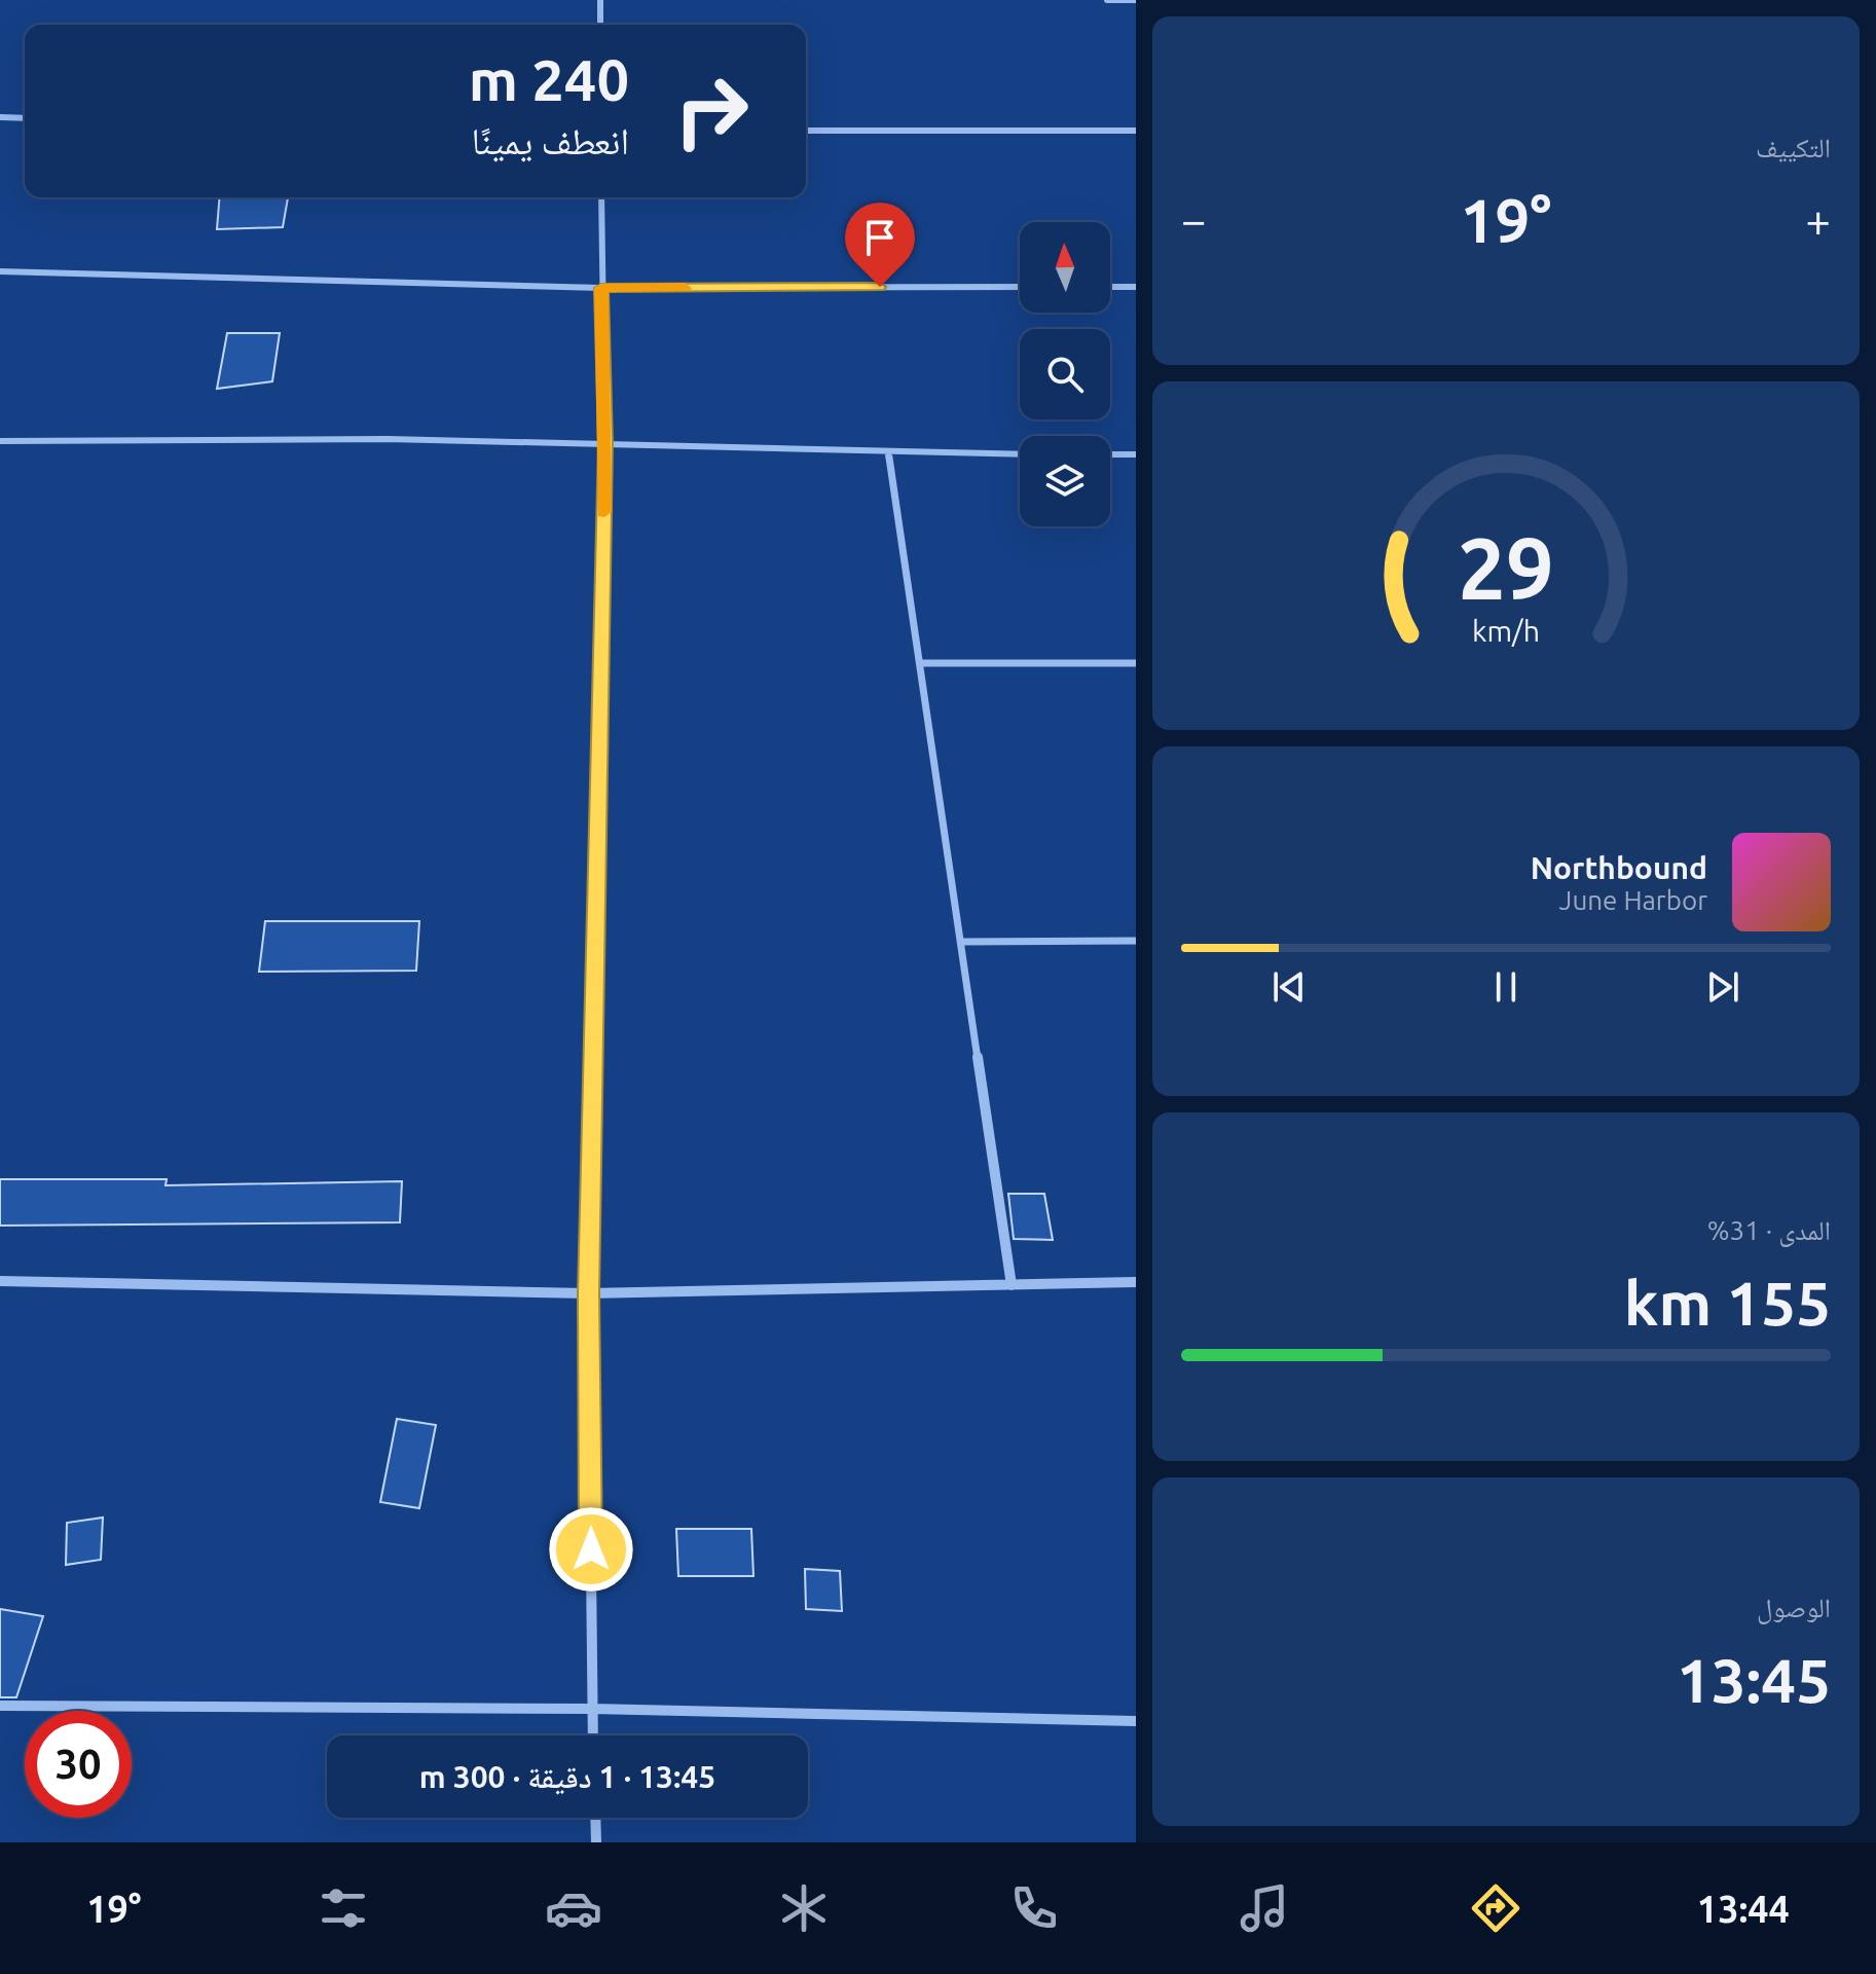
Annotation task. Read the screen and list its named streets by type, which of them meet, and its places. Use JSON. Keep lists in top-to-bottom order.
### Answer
{
  "north": "top",
  "page": {
    "tile": [
      "التكييف",
      ["المدى · 31%", "155 km"],
      ["الوصول", "13:45"]
    ],
    "turn": ["240 m", "انعطف يمينًا"],
    "heat": ["−", "19°", "+"],
    "song": ["Northbound", "June Harbor"],
    "limit": "30",
    "trip": "13:45 · 1 دقيقة · 300 m",
    "tabs": ["13:44", "19°"],
    "gauge": ["29", "km/h"]
  }
}
